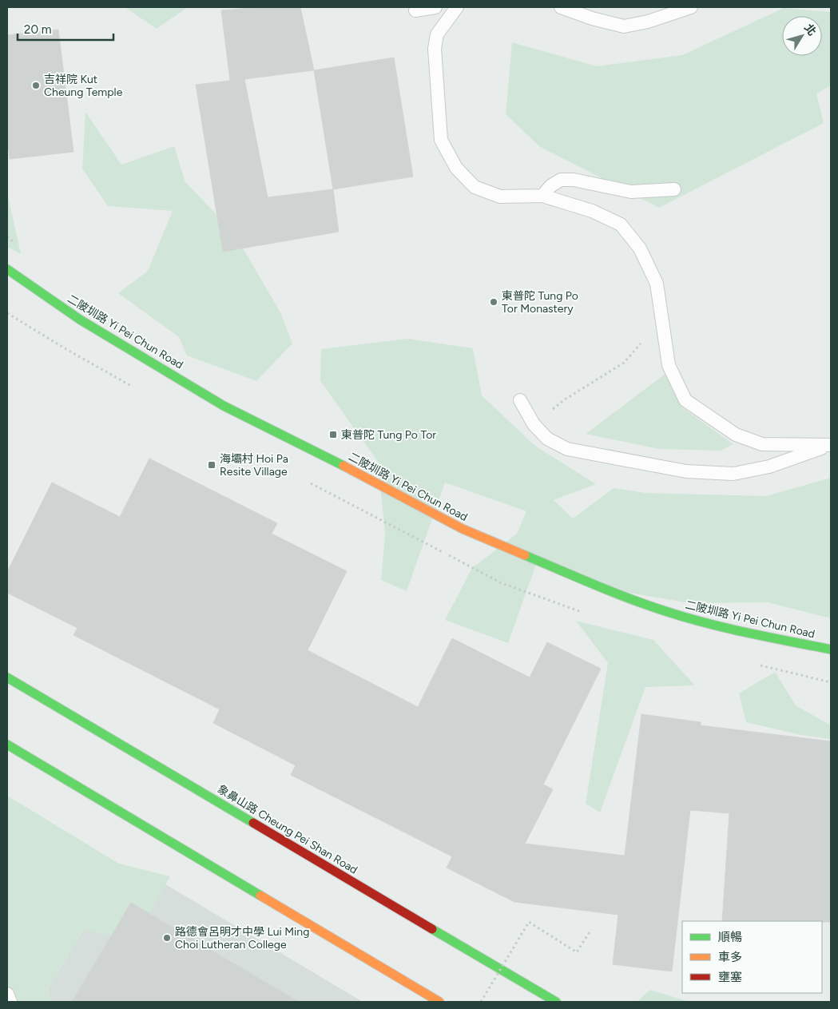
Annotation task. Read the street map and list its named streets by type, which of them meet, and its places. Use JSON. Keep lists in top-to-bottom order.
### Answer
{
  "streets": {
    "main road": ["二陂圳路 Yi Pei Chun Road", "象鼻山路 Cheung Pei Shan Road"]
  },
  "places": {
    "other": ["吉祥院 Kut Cheung Temple", "東普陀 Tung Po Tor Monastery", "路德會呂明才中學 Lui Ming Choi Lutheran College"],
    "transit": ["東普陀 Tung Po Tor", "海壩村 Hoi Pa Resite Village"]
  },
  "legend": ["順暢", "車多", "壅塞"],
  "scale_bar": "20 m",
  "north": "top right"
}
